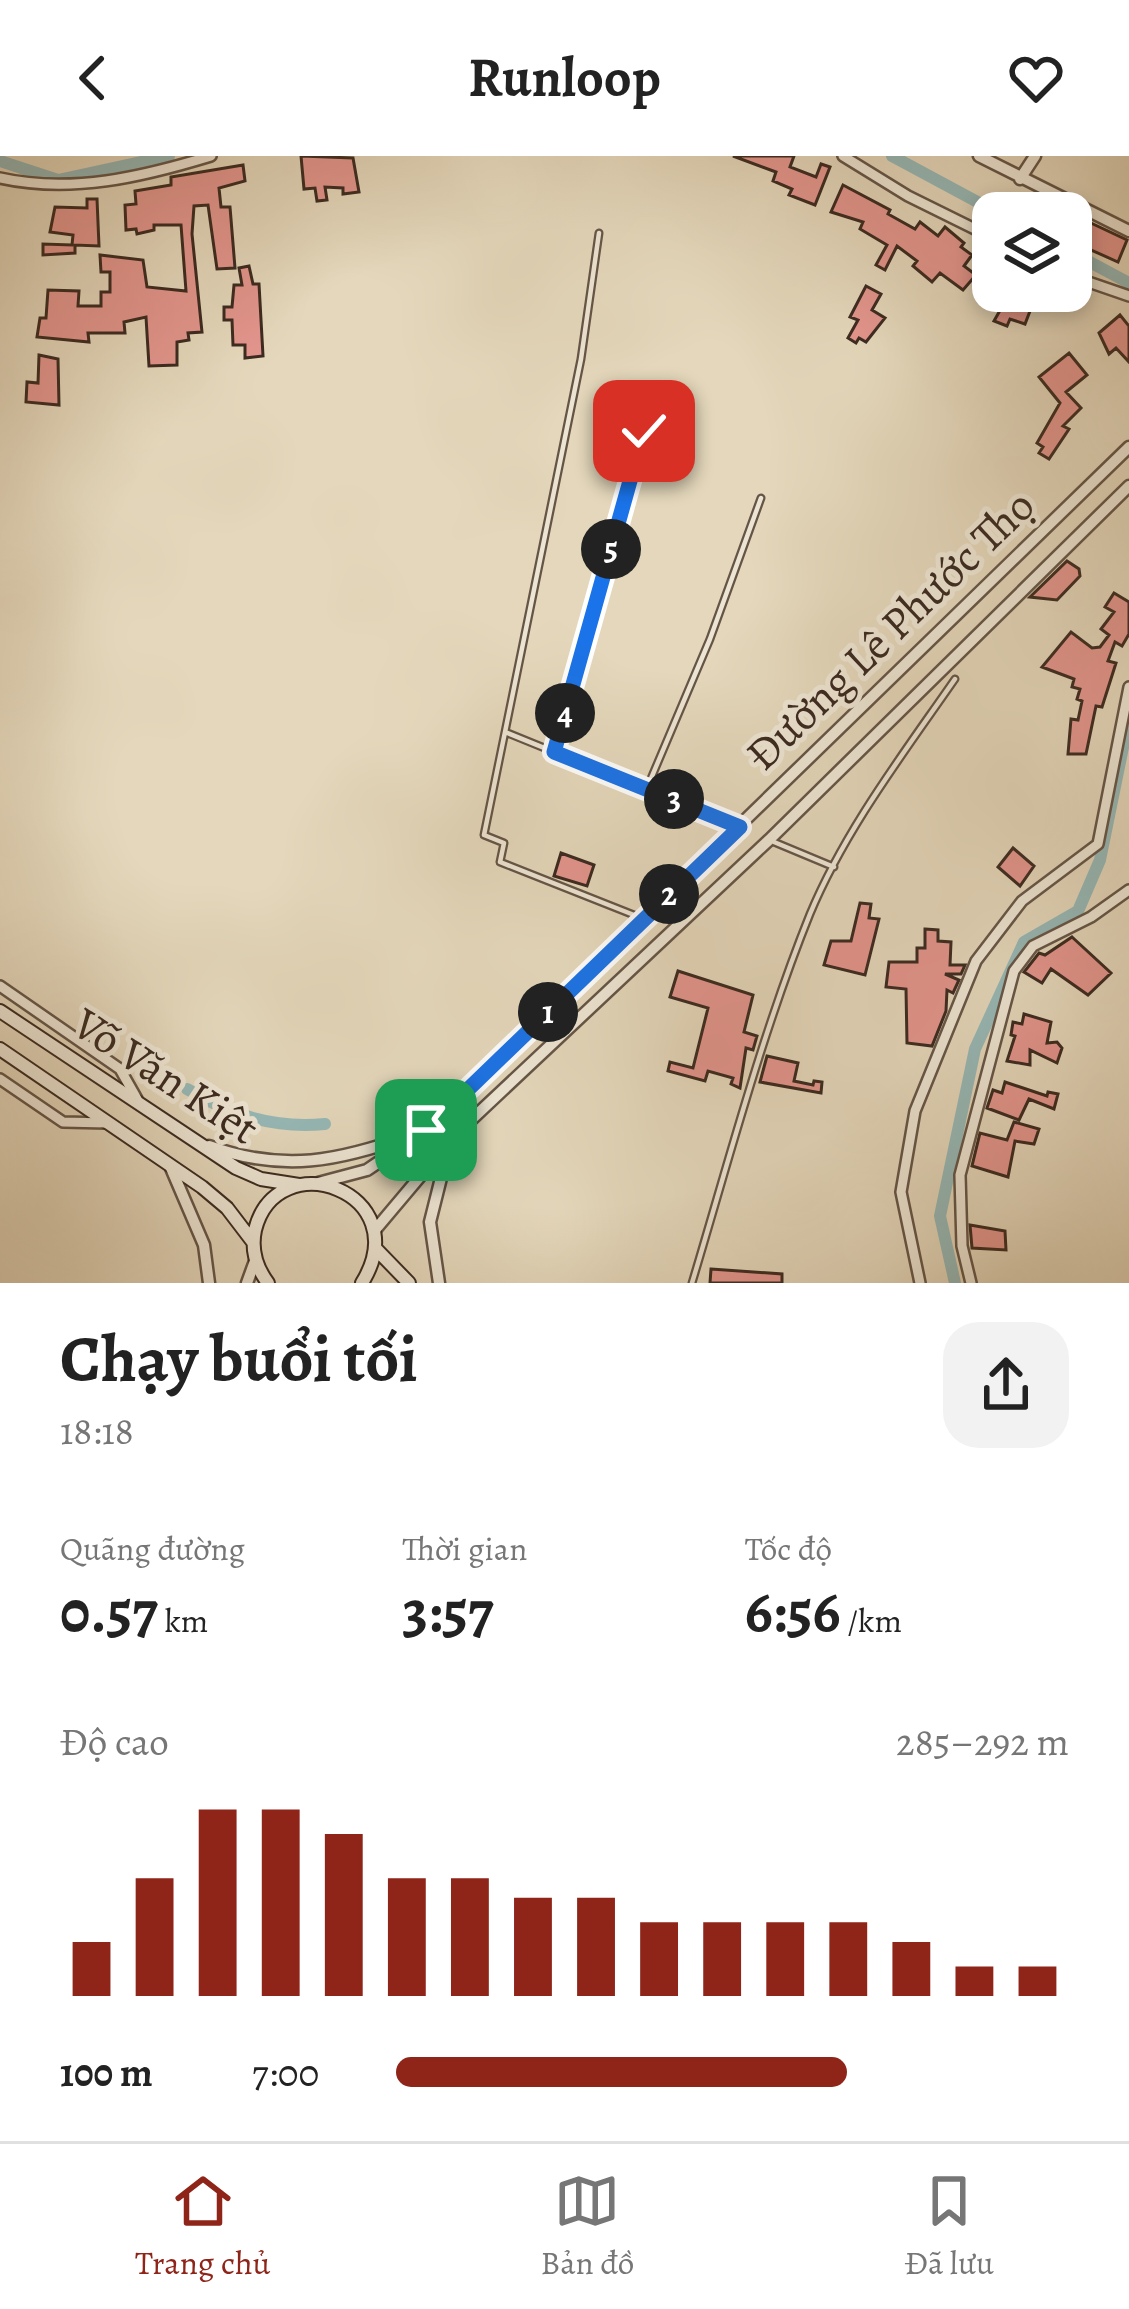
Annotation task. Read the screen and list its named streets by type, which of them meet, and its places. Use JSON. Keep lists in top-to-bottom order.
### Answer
{
  "streets": {
    "main road": ["Võ Văn Kiệt"],
    "street": ["Đường Lê Phước Thọ"]
  },
  "page": {
    "header": "Runloop",
    "pins": [
      "5",
      "4",
      "3",
      "2",
      "1"
    ],
    "heading": ["Chạy buổi tối", "18:18"],
    "stats": [
      ["Quãng đường", "0.57 km"],
      ["Thời gian", "3:57"],
      ["Tốc độ", "6:56 /km"]
    ],
    "chart": ["Độ cao", "285–292 m"],
    "list": [
      {
        "name": "100 m",
        "note": "7:00"
      }
    ],
    "tabs": ["Trang chủ", "Bản đồ", "Đã lưu"]
  }
}
